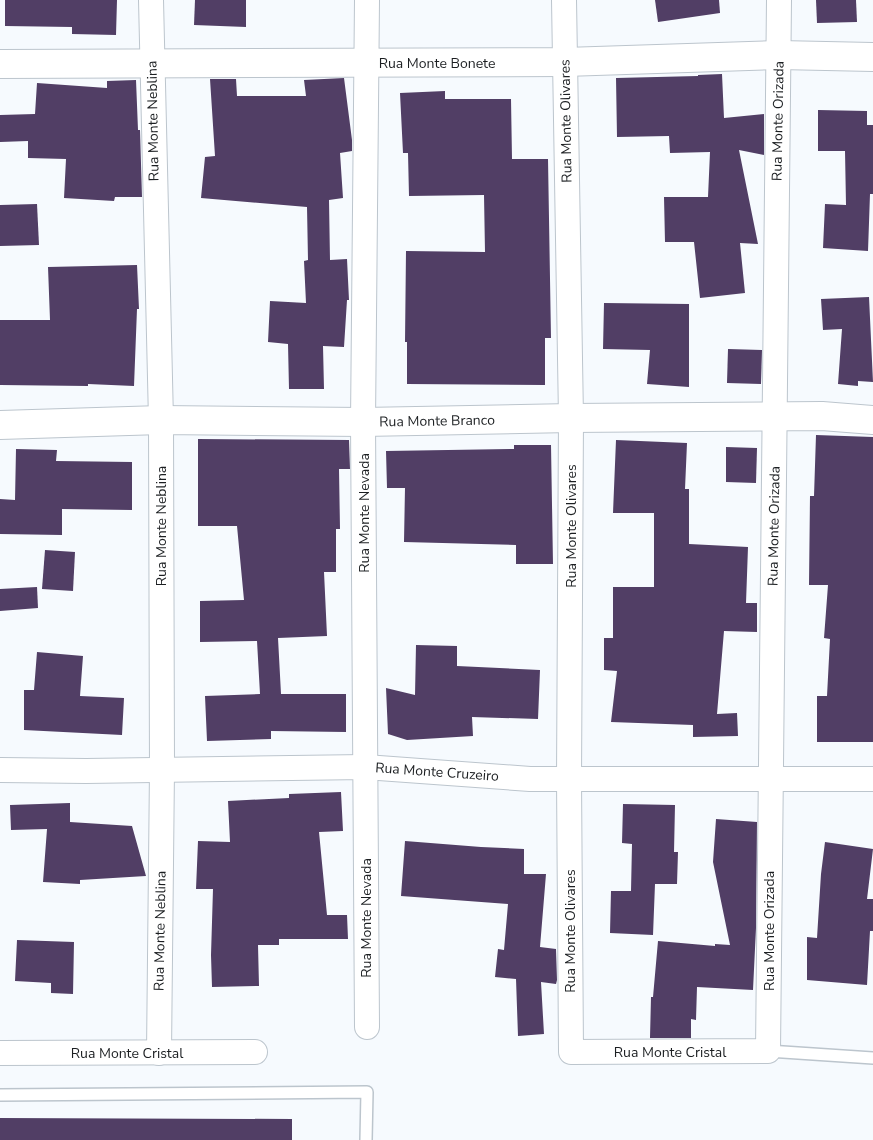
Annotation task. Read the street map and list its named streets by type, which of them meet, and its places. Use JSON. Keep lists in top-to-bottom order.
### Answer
{
  "streets": {
    "main road": ["Rua Monte Bonete", "Rua Monte Branco"],
    "street": [
      "Rua Monte Neblina",
      "Rua Monte Olivares",
      "Rua Monte Orizada",
      "Rua Monte Nevada",
      "Rua Monte Cruzeiro",
      "Rua Monte Cristal"
    ]
  },
  "crossings": [
    ["Rua Monte Bonete", "Rua Monte Neblina"],
    ["Rua Monte Bonete", "Rua Monte Olivares"],
    ["Rua Monte Bonete", "Rua Monte Orizada"],
    ["Rua Monte Bonete", "Rua Monte Nevada"],
    ["Rua Monte Neblina", "Rua Monte Branco"],
    ["Rua Monte Neblina", "Rua Monte Cruzeiro"],
    ["Rua Monte Neblina", "Rua Monte Cristal"],
    ["Rua Monte Olivares", "Rua Monte Branco"],
    ["Rua Monte Olivares", "Rua Monte Cruzeiro"],
    ["Rua Monte Olivares", "Rua Monte Cristal"],
    ["Rua Monte Orizada", "Rua Monte Branco"],
    ["Rua Monte Orizada", "Rua Monte Cruzeiro"],
    ["Rua Monte Orizada", "Rua Monte Cristal"],
    ["Rua Monte Branco", "Rua Monte Nevada"],
    ["Rua Monte Nevada", "Rua Monte Cruzeiro"]
  ]
}
